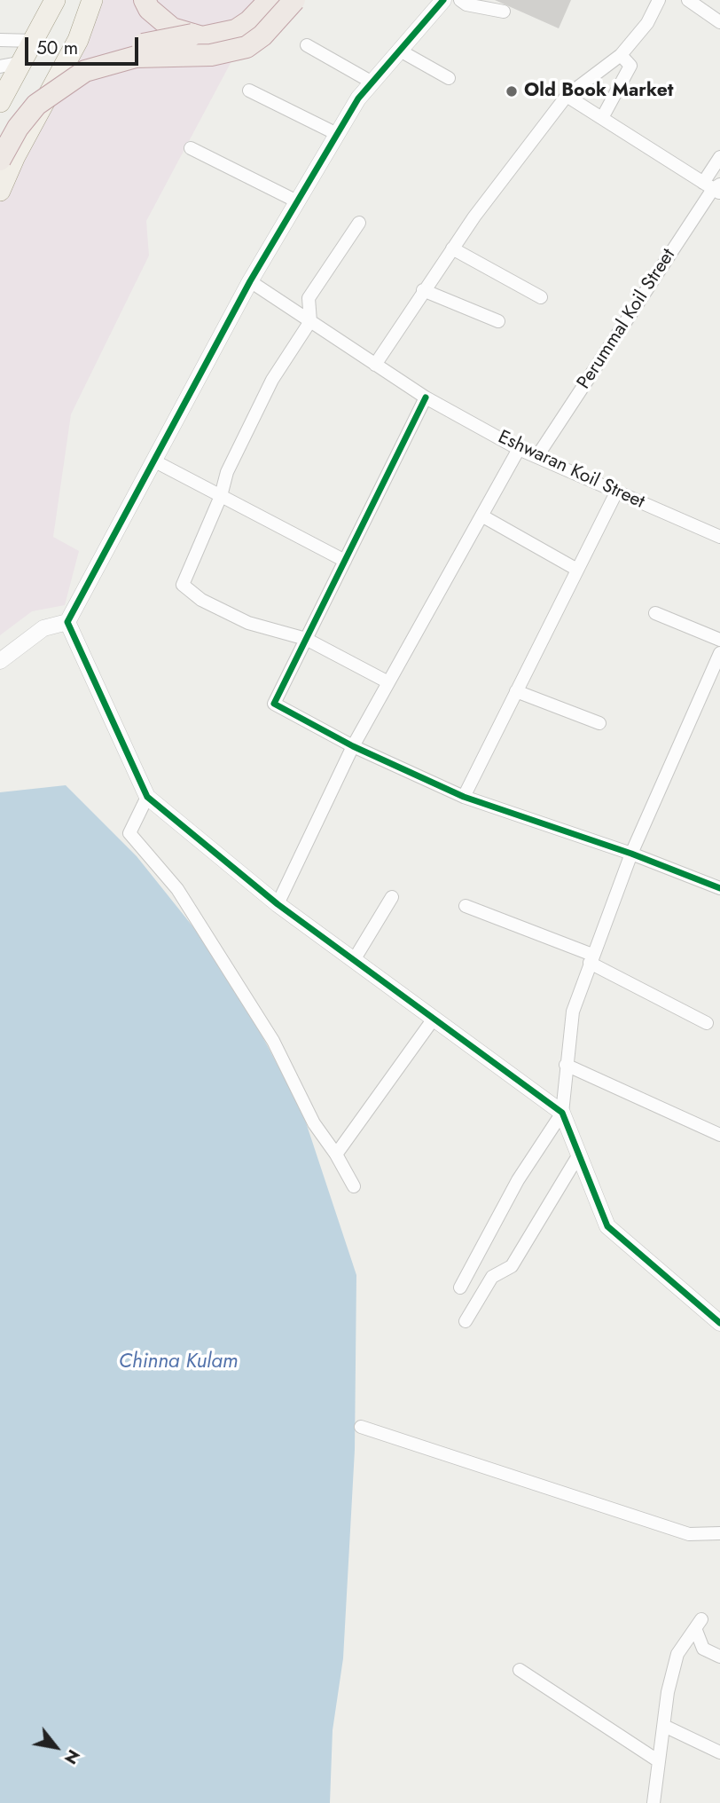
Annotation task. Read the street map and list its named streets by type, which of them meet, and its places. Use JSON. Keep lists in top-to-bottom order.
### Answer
{
  "streets": {
    "street": ["Perummal Koil Street", "Eshwaran Koil Street"]
  },
  "crossings": [
    ["Perummal Koil Street", "Eshwaran Koil Street"]
  ],
  "water": ["Chinna Kulam"],
  "places": ["Old Book Market"],
  "scale_bar": "50 m",
  "north": "bottom right"
}
